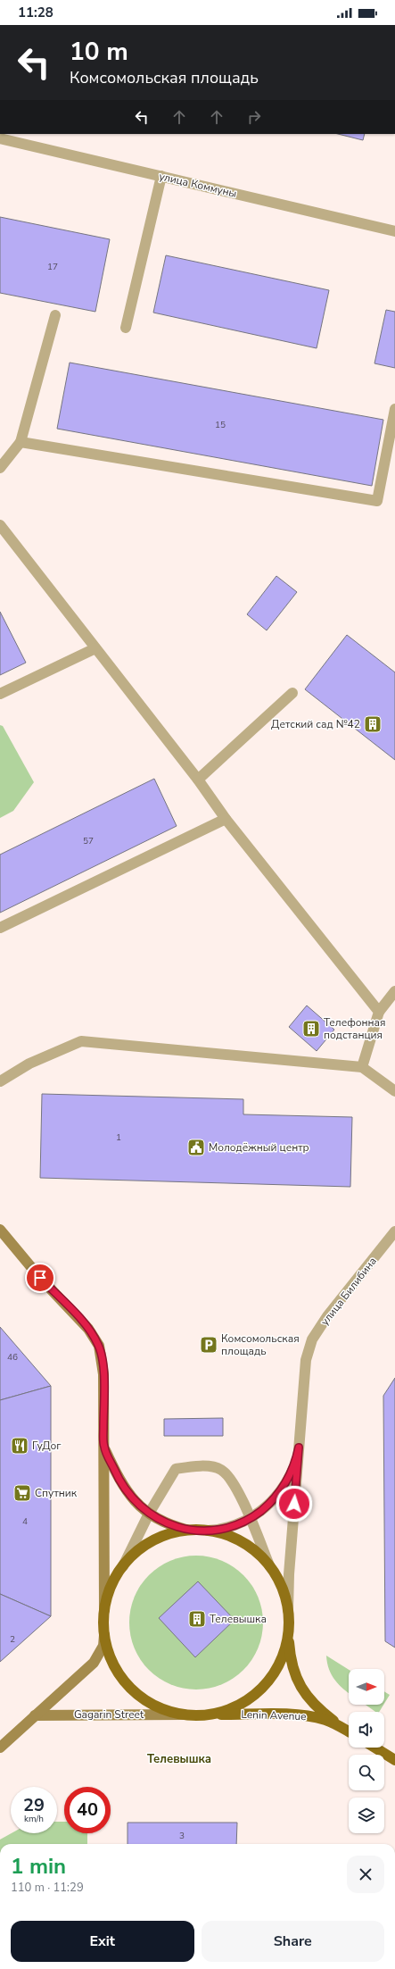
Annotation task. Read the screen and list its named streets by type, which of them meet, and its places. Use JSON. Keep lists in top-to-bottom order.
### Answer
{
  "streets": {
    "main road": ["Gagarin Street", "Lenin Avenue"],
    "street": ["улица Коммуны", "улица Билибина"]
  },
  "districts": ["Телевышка"],
  "places": {
    "building": ["Детский сад №42", "Телефонная подстанция", "Телевышка"],
    "public building": ["Молодёжный центр"],
    "parking": ["Комсомольская площадь"],
    "restaurant": ["ГуДог"],
    "supermarket": ["Спутник"]
  },
  "house_numbers": [
    "17",
    "15",
    "57",
    "1",
    "46",
    "4",
    "2",
    "3"
  ],
  "north": "right",
  "page": {
    "status": "11:28",
    "turn": ["10 m", "Комсомольская площадь"],
    "speed": "29 km/h",
    "limit": "40",
    "heading": ["1 min", "110 m · 11:29"],
    "buttons": ["Exit", "Share"]
  }
}
